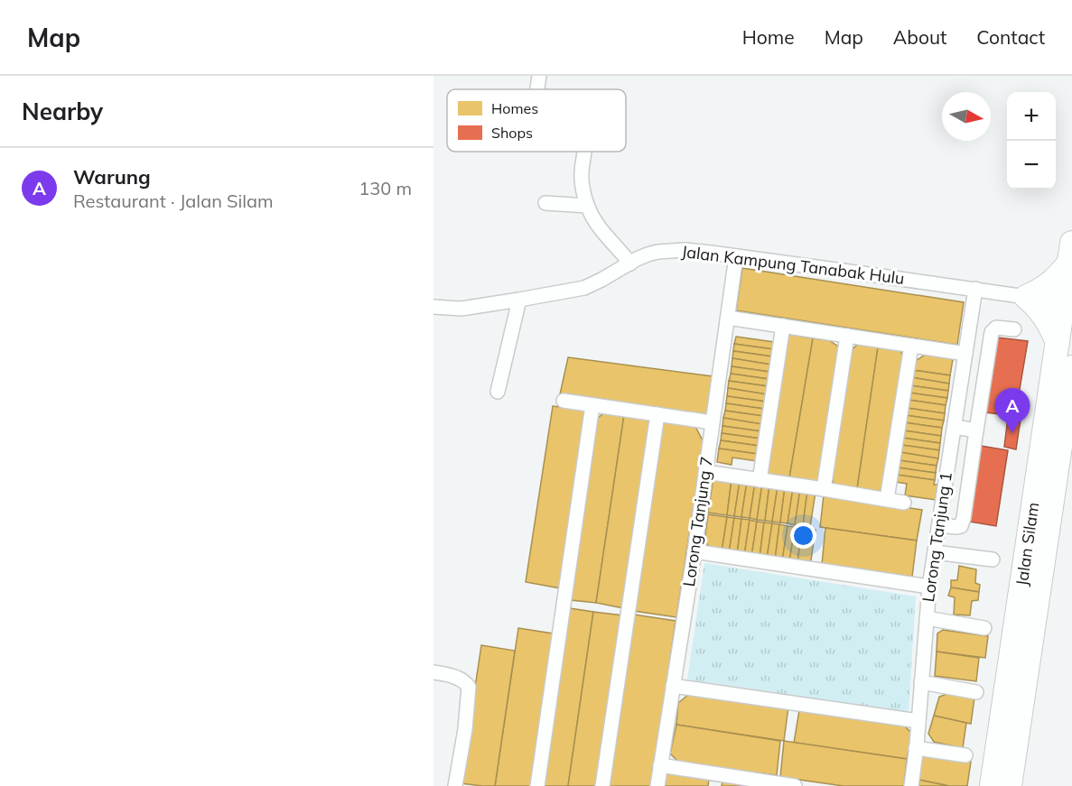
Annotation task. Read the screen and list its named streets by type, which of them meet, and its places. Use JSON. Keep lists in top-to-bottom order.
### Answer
{
  "streets": {
    "highway": ["Jalan Silam"],
    "street": ["Jalan Kampung Tanabak Hulu", "Lorong Tanjung 7", "Lorong Tanjung 1"]
  },
  "crossings": [
    ["Jalan Kampung Tanabak Hulu", "Lorong Tanjung 7"],
    ["Jalan Kampung Tanabak Hulu", "Lorong Tanjung 1"],
    ["Jalan Kampung Tanabak Hulu", "Jalan Silam"]
  ],
  "legend": ["Homes", "Shops"],
  "north": "right",
  "page": {
    "header": "Map",
    "nav": [
      "Home",
      "Map",
      "About",
      "Contact"
    ],
    "heading": "Nearby",
    "map_buttons": ["+", "−"],
    "list": [
      {
        "mark": "A",
        "name": "Warung",
        "note": "Restaurant · Jalan Silam",
        "value": "130 m"
      }
    ],
    "pins": "A"
  }
}
